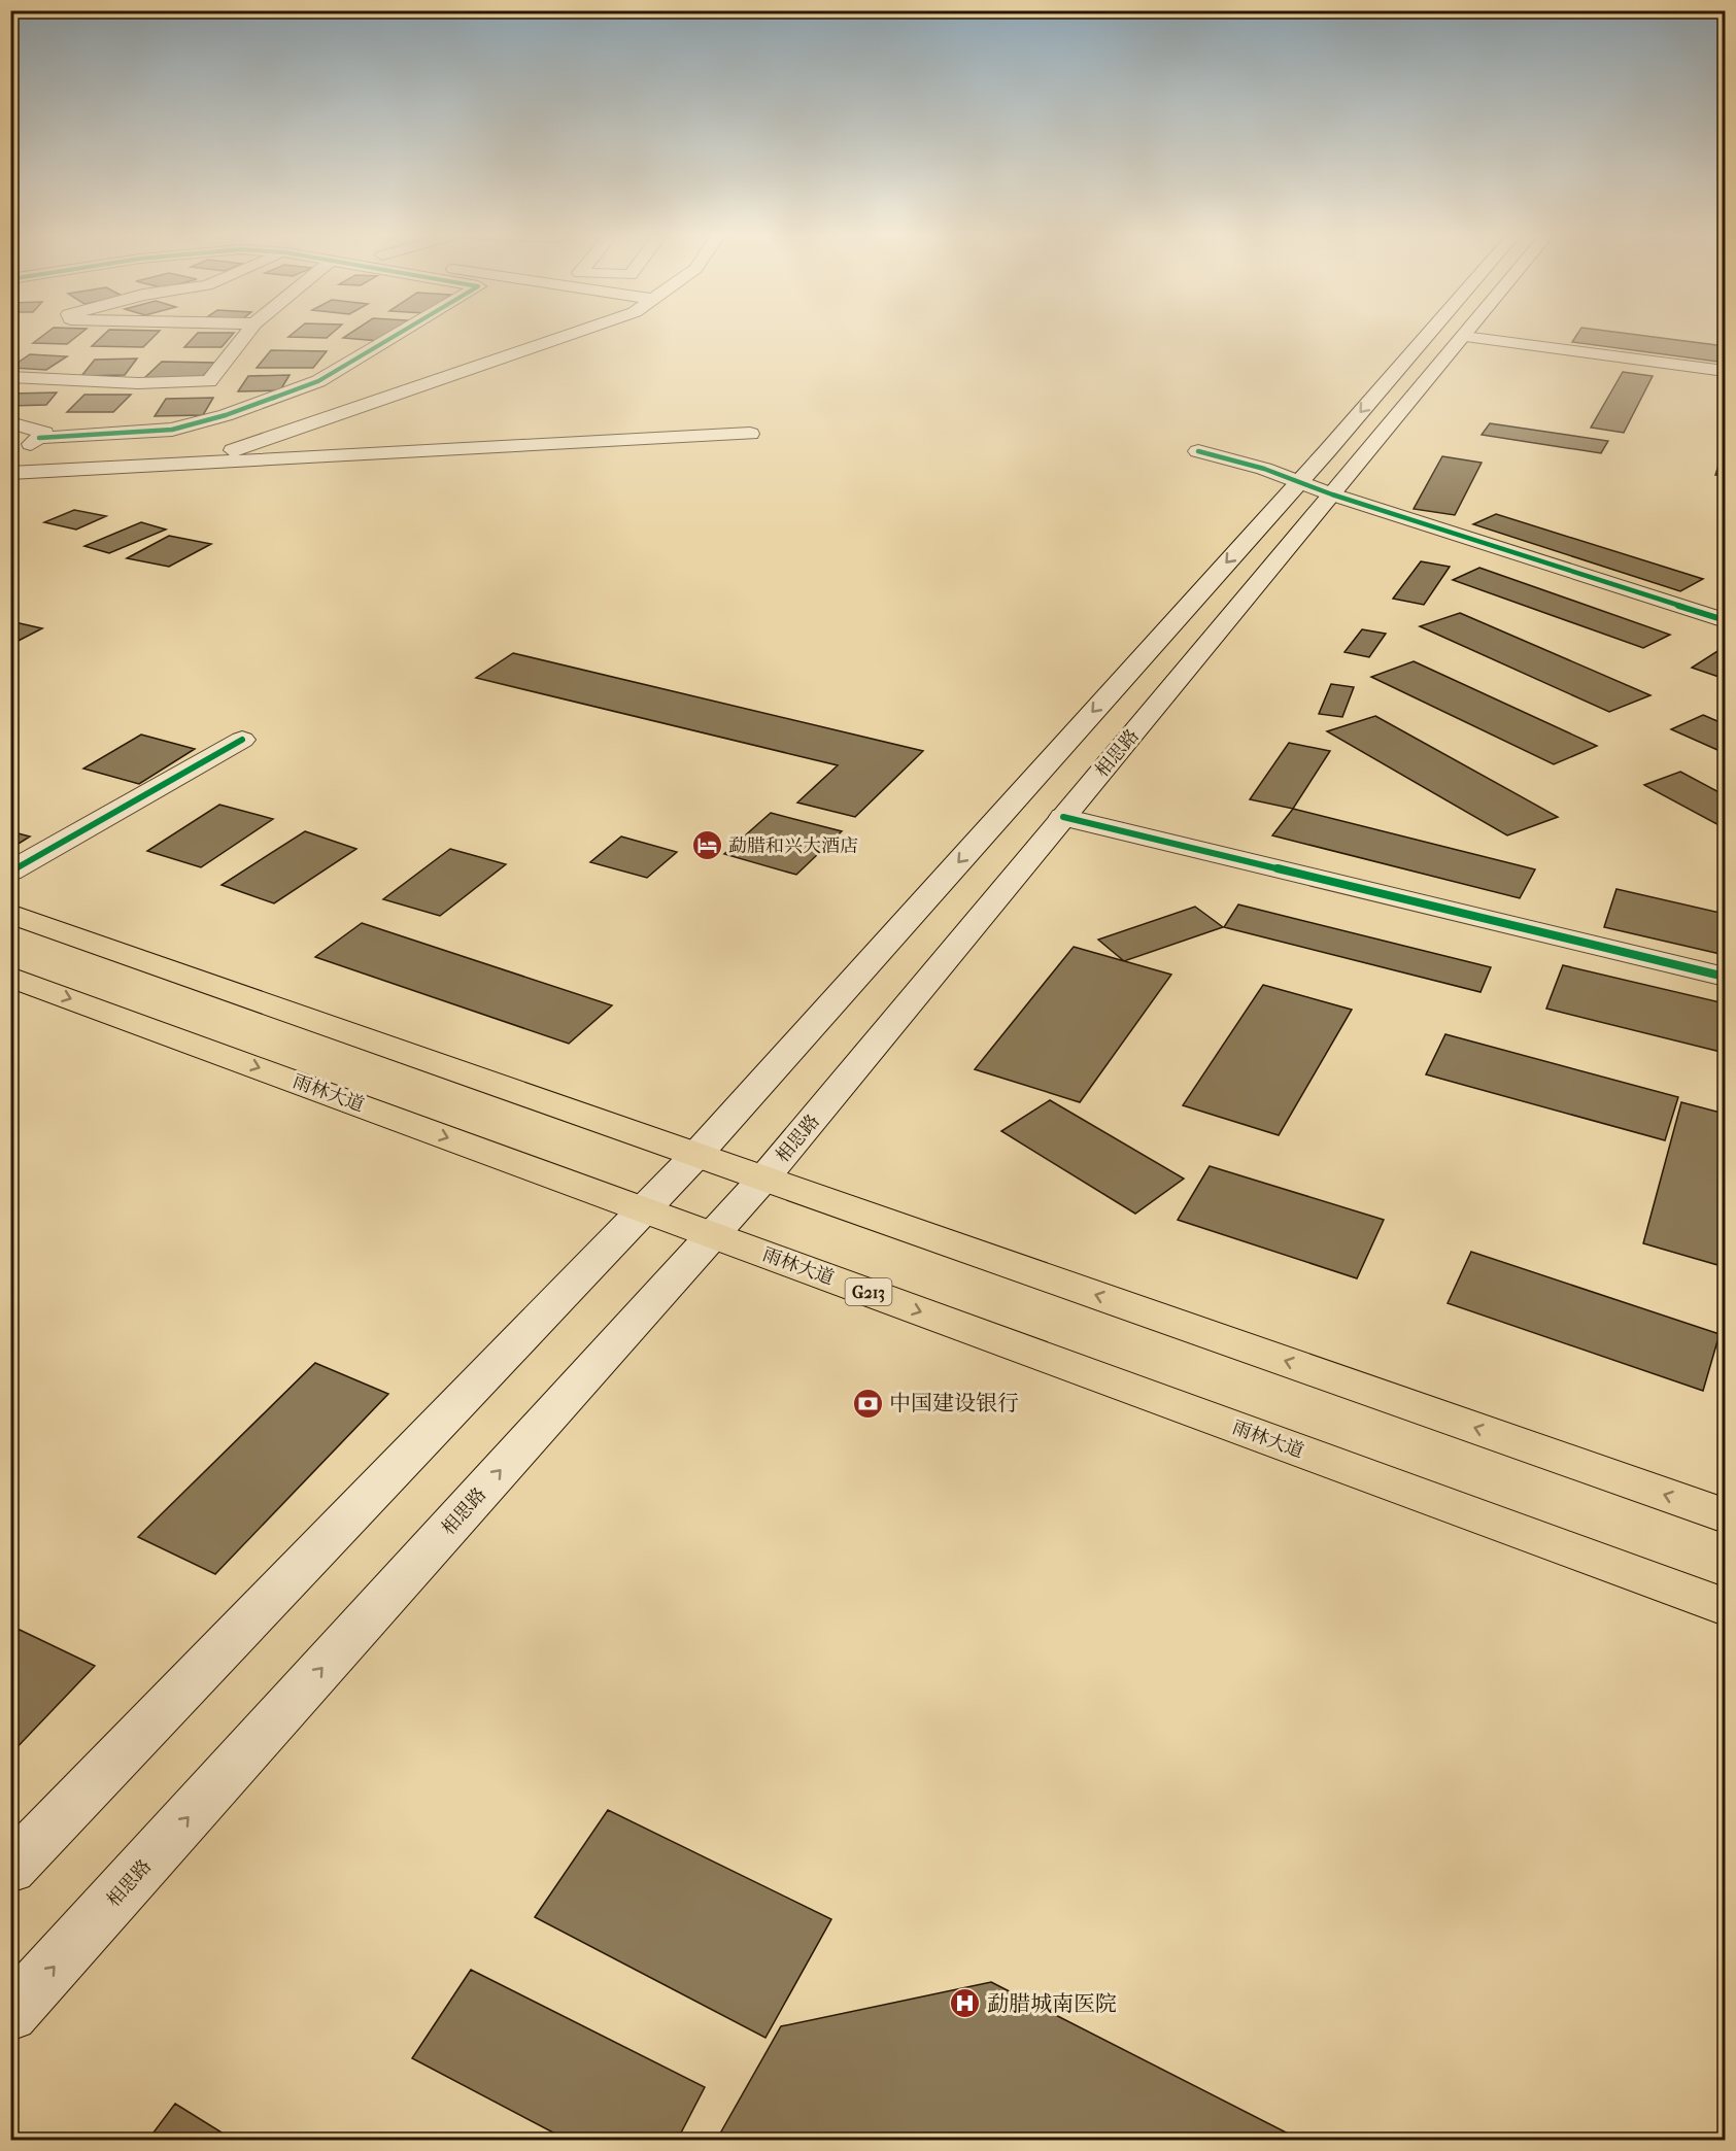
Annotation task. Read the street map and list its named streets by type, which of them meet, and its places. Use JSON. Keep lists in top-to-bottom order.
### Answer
{
  "streets": {
    "highway": ["雨林大道", "G213"],
    "street": ["相思路"]
  },
  "crossings": [
    ["相思路", "雨林大道"]
  ],
  "places": {
    "hotel": ["勐腊和兴大酒店"],
    "bank": ["中国建设银行"],
    "hospital": ["勐腊城南医院"]
  }
}
